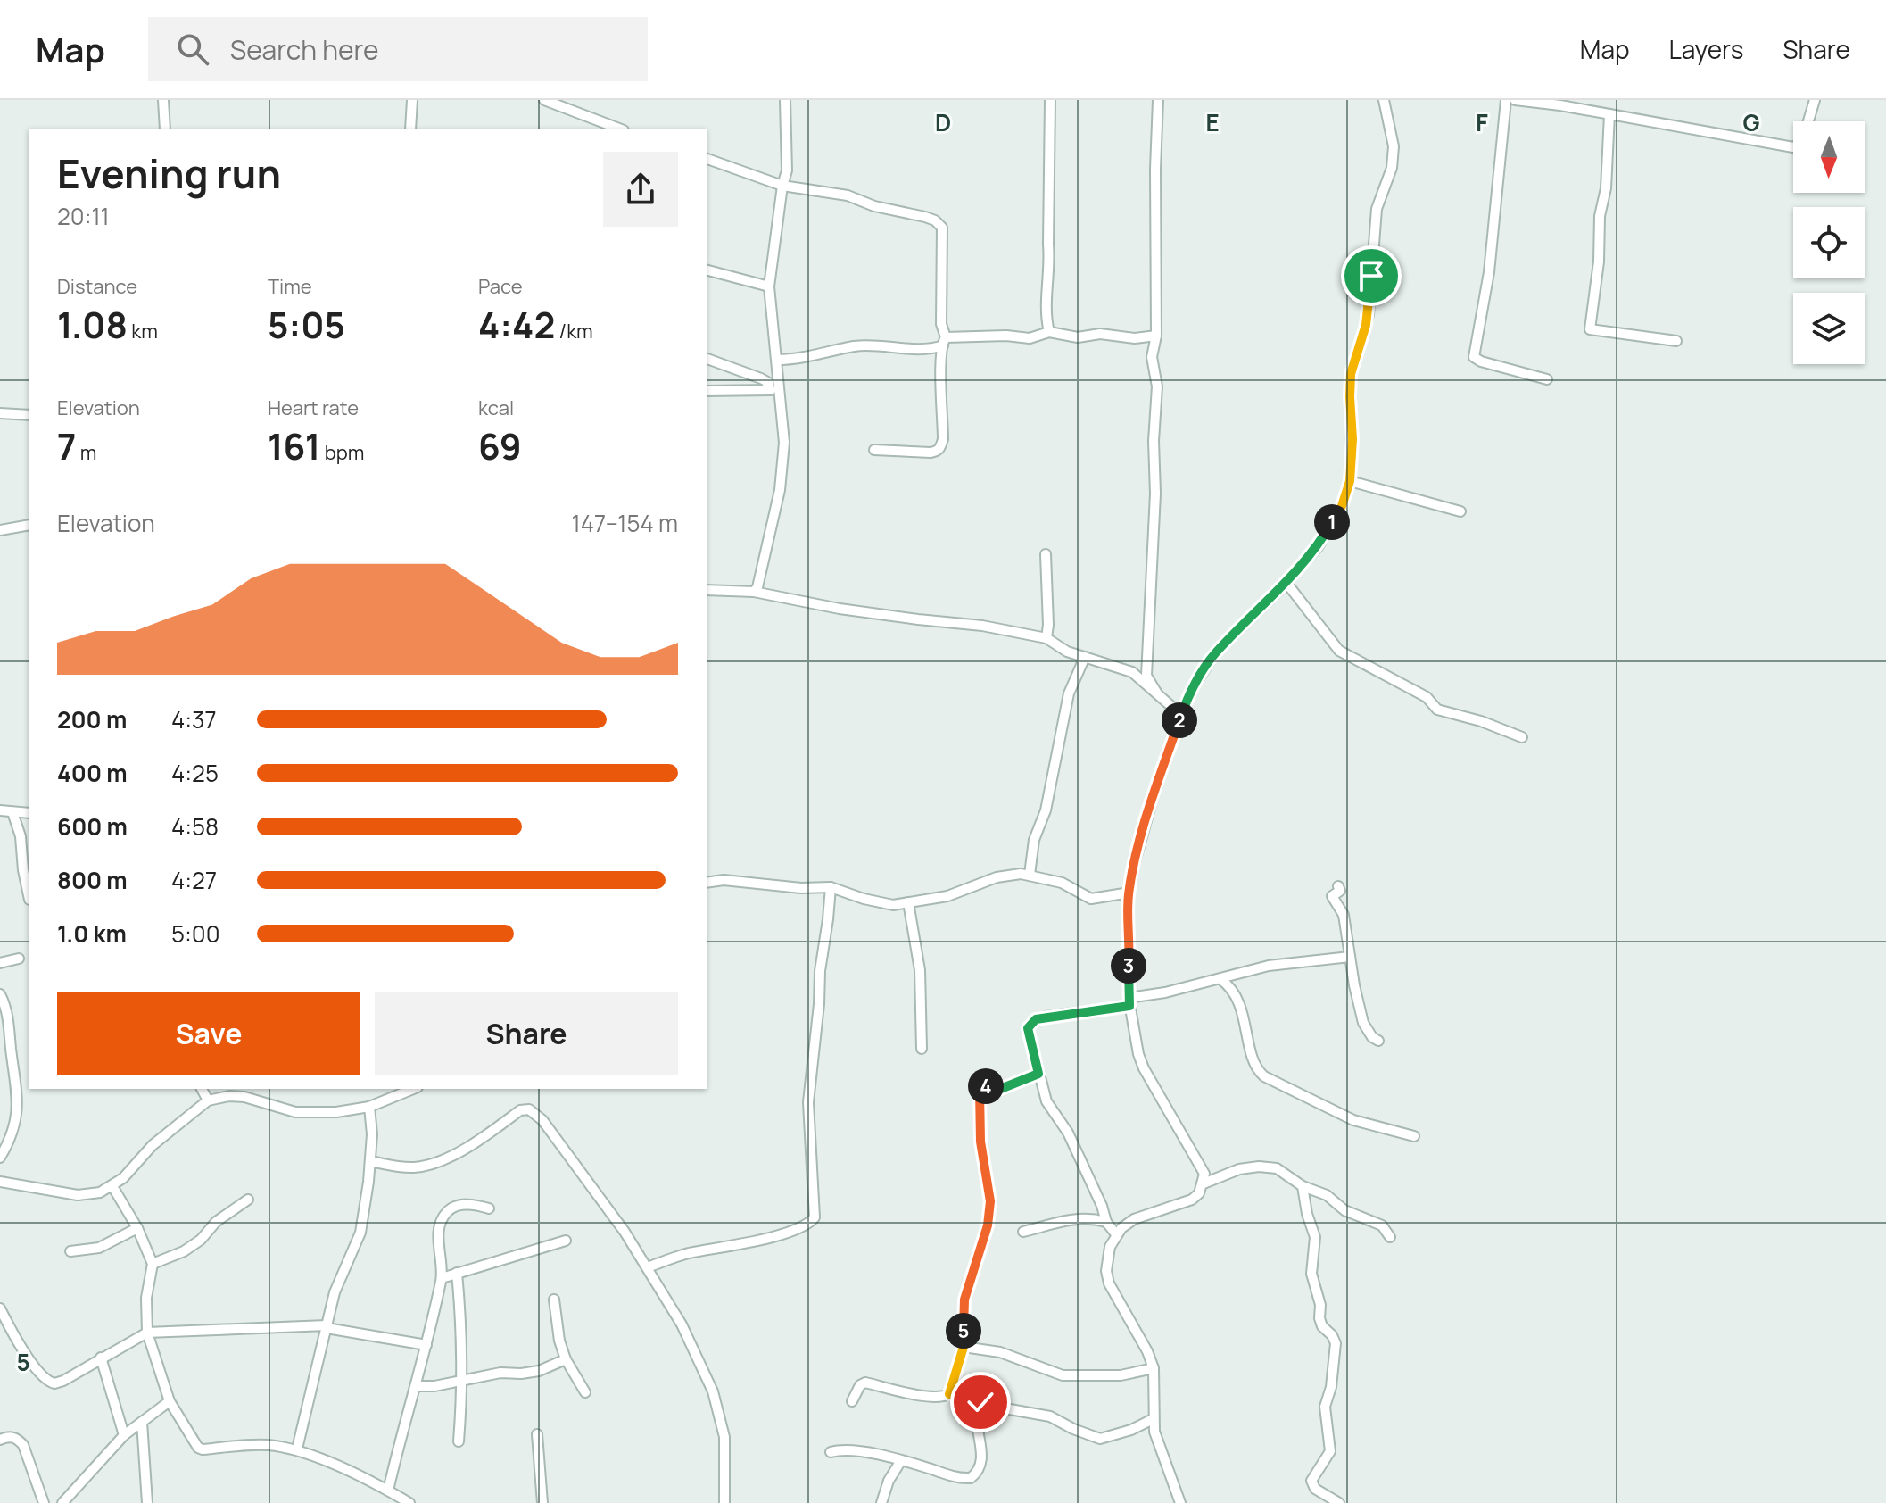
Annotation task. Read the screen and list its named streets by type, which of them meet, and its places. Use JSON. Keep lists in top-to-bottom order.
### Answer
{
  "north": "bottom",
  "page": {
    "header": "Map",
    "search": "Search here",
    "nav": ["Map", "Layers", "Share"],
    "heading": ["Evening run", "20:11"],
    "stats": [
      ["Distance", "1.08 km"],
      ["Time", "5:05"],
      ["Pace", "4:42 /km"],
      ["Elevation", "7 m"],
      ["Heart rate", "161 bpm"],
      ["kcal", "69"]
    ],
    "chart": ["Elevation", "147–154 m"],
    "pins": [
      "1",
      "2",
      "3",
      "4",
      "5"
    ],
    "list": [
      {
        "name": "200 m",
        "note": "4:37"
      },
      {
        "name": "400 m",
        "note": "4:25"
      },
      {
        "name": "600 m",
        "note": "4:58"
      },
      {
        "name": "800 m",
        "note": "4:27"
      },
      {
        "name": "1.0 km",
        "note": "5:00"
      }
    ],
    "buttons": ["Save", "Share"]
  },
  "grid": {
    "columns": [
      "D",
      "E",
      "F",
      "G"
    ],
    "rows": ["5"]
  }
}
